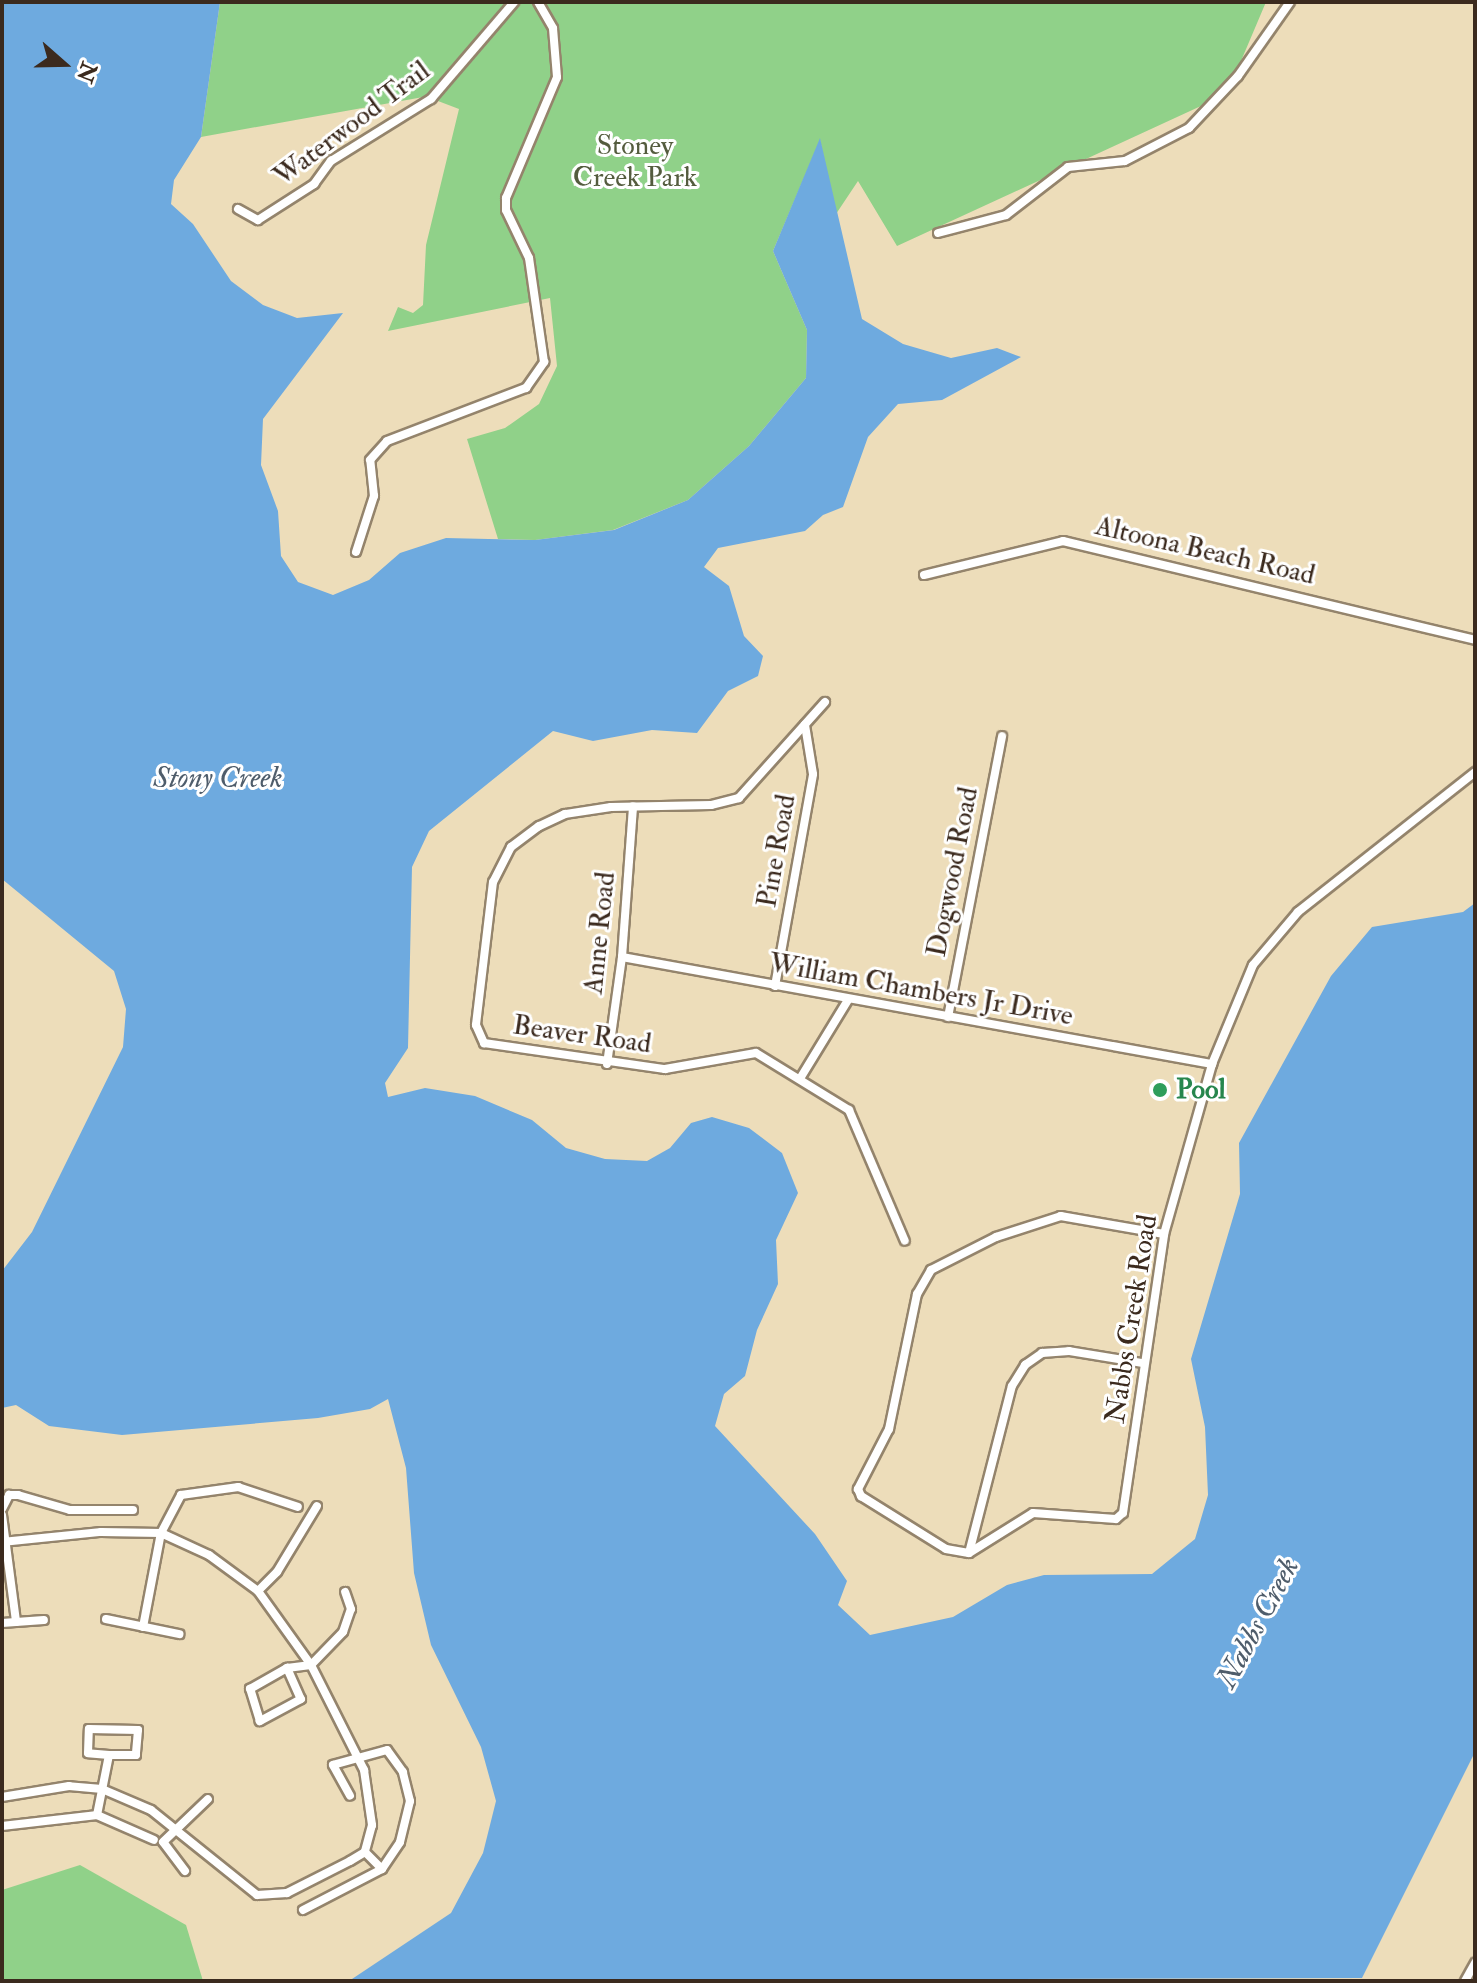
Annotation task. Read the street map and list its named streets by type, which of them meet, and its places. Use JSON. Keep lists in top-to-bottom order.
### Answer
{
  "streets": {
    "street": [
      "Waterwood Trail",
      "Altoona Beach Road",
      "Pine Road",
      "Dogwood Road",
      "Anne Road",
      "William Chambers Jr Drive",
      "Beaver Road",
      "Nabbs Creek Road"
    ]
  },
  "crossings": [
    ["Pine Road", "William Chambers Jr Drive"],
    ["Dogwood Road", "William Chambers Jr Drive"],
    ["Anne Road", "William Chambers Jr Drive"],
    ["Anne Road", "Beaver Road"],
    ["William Chambers Jr Drive", "Nabbs Creek Road"]
  ],
  "water": ["Stony Creek", "Nabbs Creek"],
  "parks": ["Stoney Creek Park"],
  "places": ["Pool"],
  "north": "right"
}
